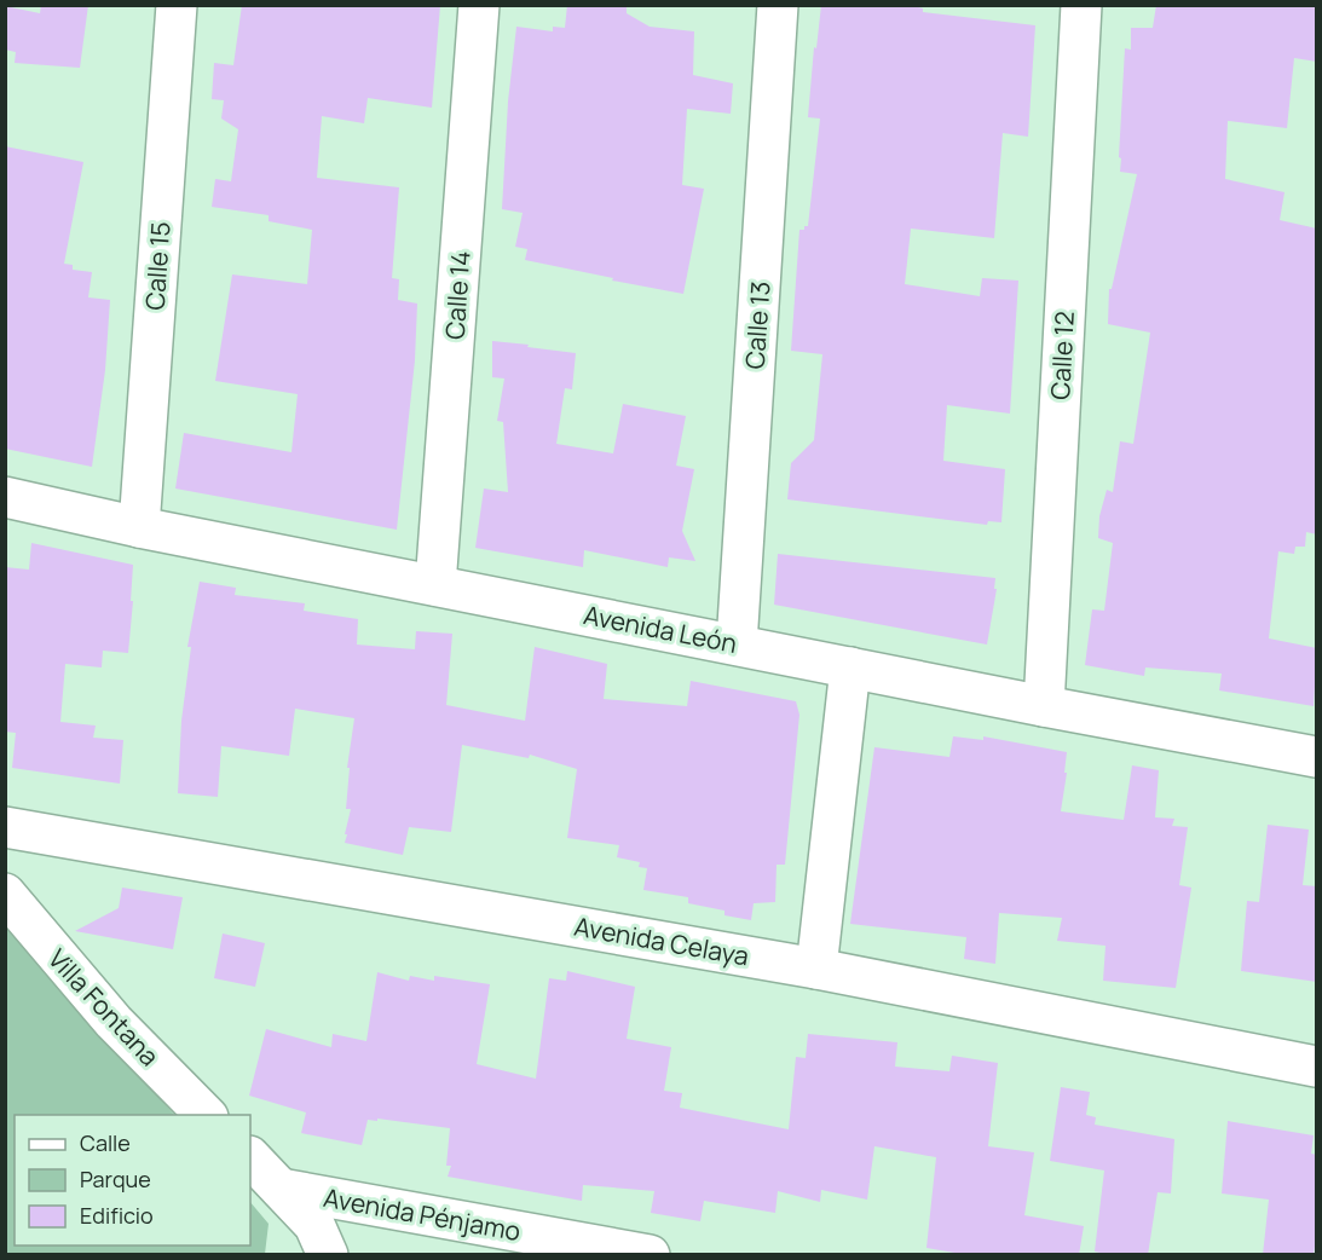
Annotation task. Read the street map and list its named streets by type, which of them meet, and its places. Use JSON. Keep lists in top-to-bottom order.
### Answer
{
  "streets": {
    "street": [
      "Calle 15",
      "Calle 14",
      "Calle 13",
      "Calle 12",
      "Avenida León",
      "Avenida Celaya",
      "Villa Fontana",
      "Avenida Pénjamo"
    ]
  },
  "crossings": [
    ["Calle 15", "Avenida León"],
    ["Calle 14", "Avenida León"],
    ["Calle 13", "Avenida León"],
    ["Calle 12", "Avenida León"]
  ],
  "legend": ["Calle", "Parque", "Edificio"]
}
